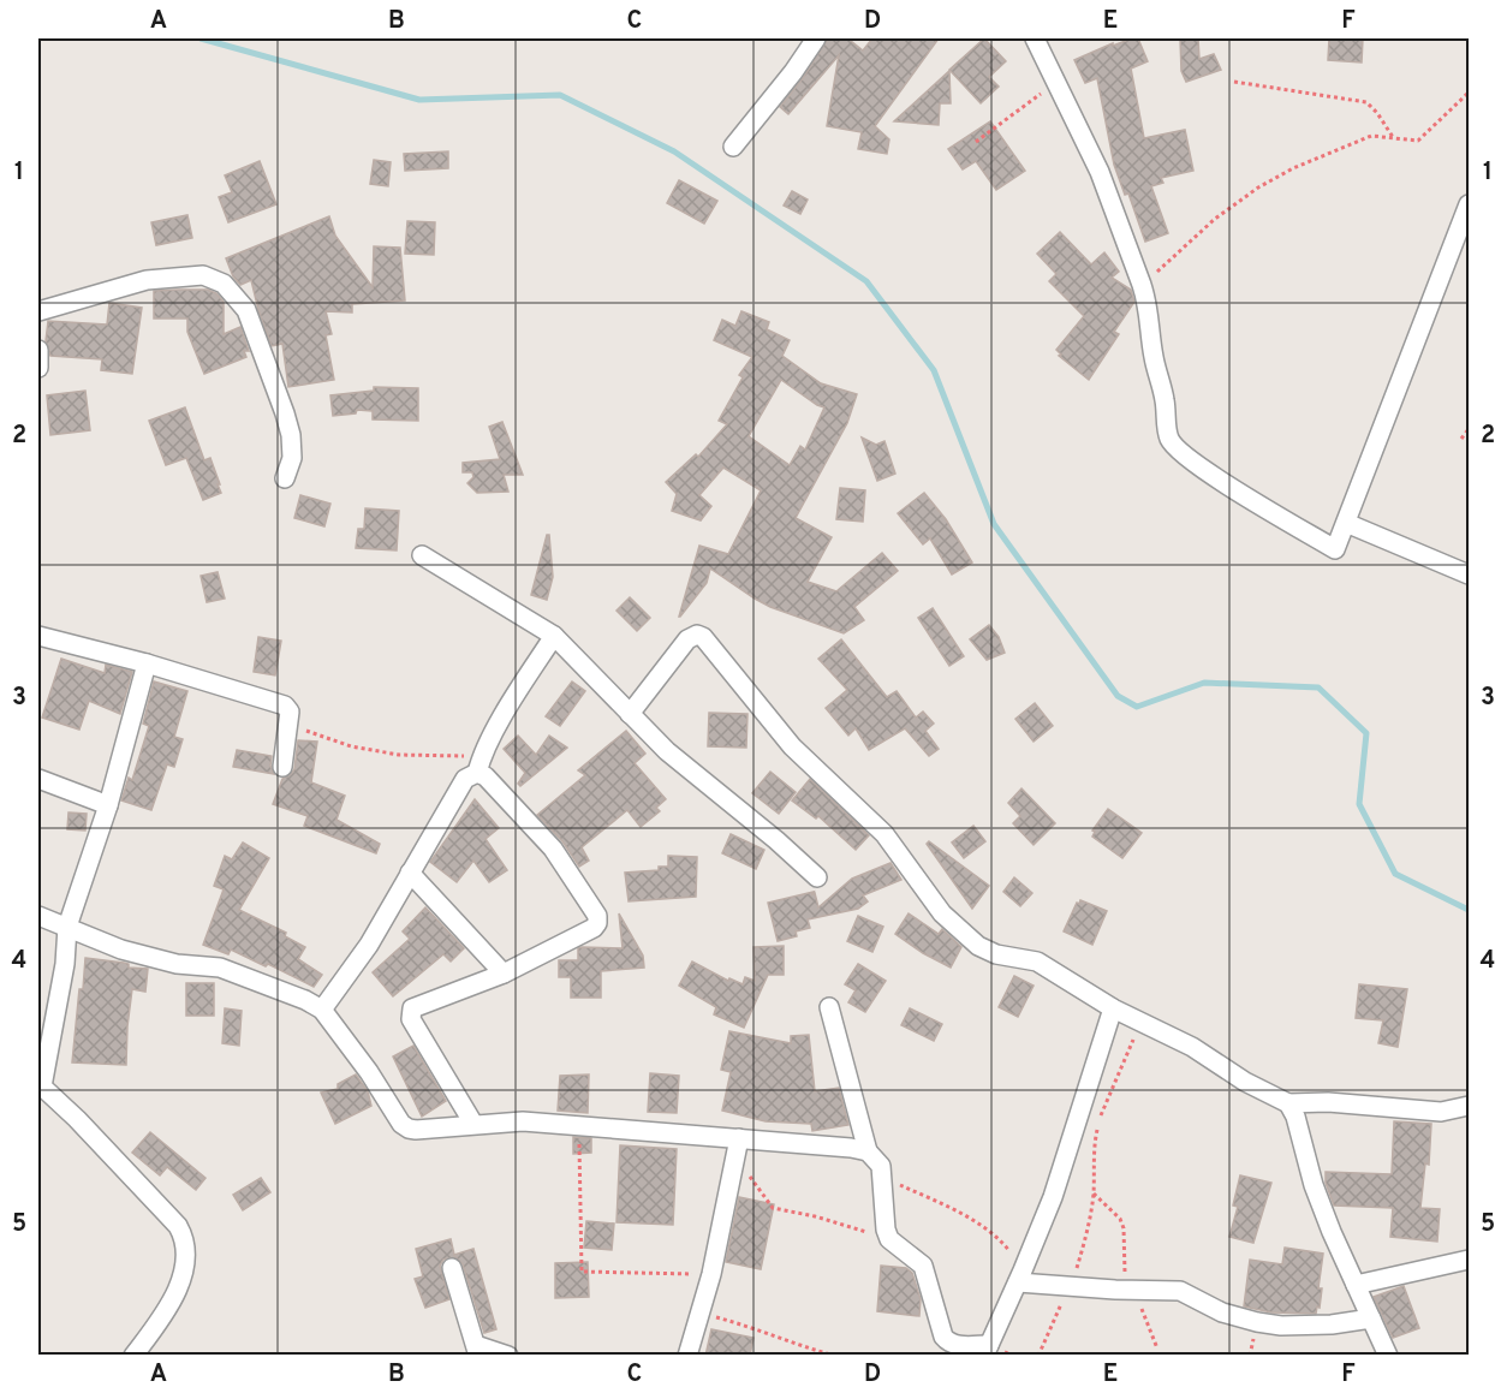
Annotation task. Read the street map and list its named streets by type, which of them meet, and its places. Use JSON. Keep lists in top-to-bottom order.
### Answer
{
  "grid": {
    "columns": [
      "A",
      "B",
      "C",
      "D",
      "E",
      "F"
    ],
    "rows": [
      "1",
      "2",
      "3",
      "4",
      "5"
    ]
  }
}
